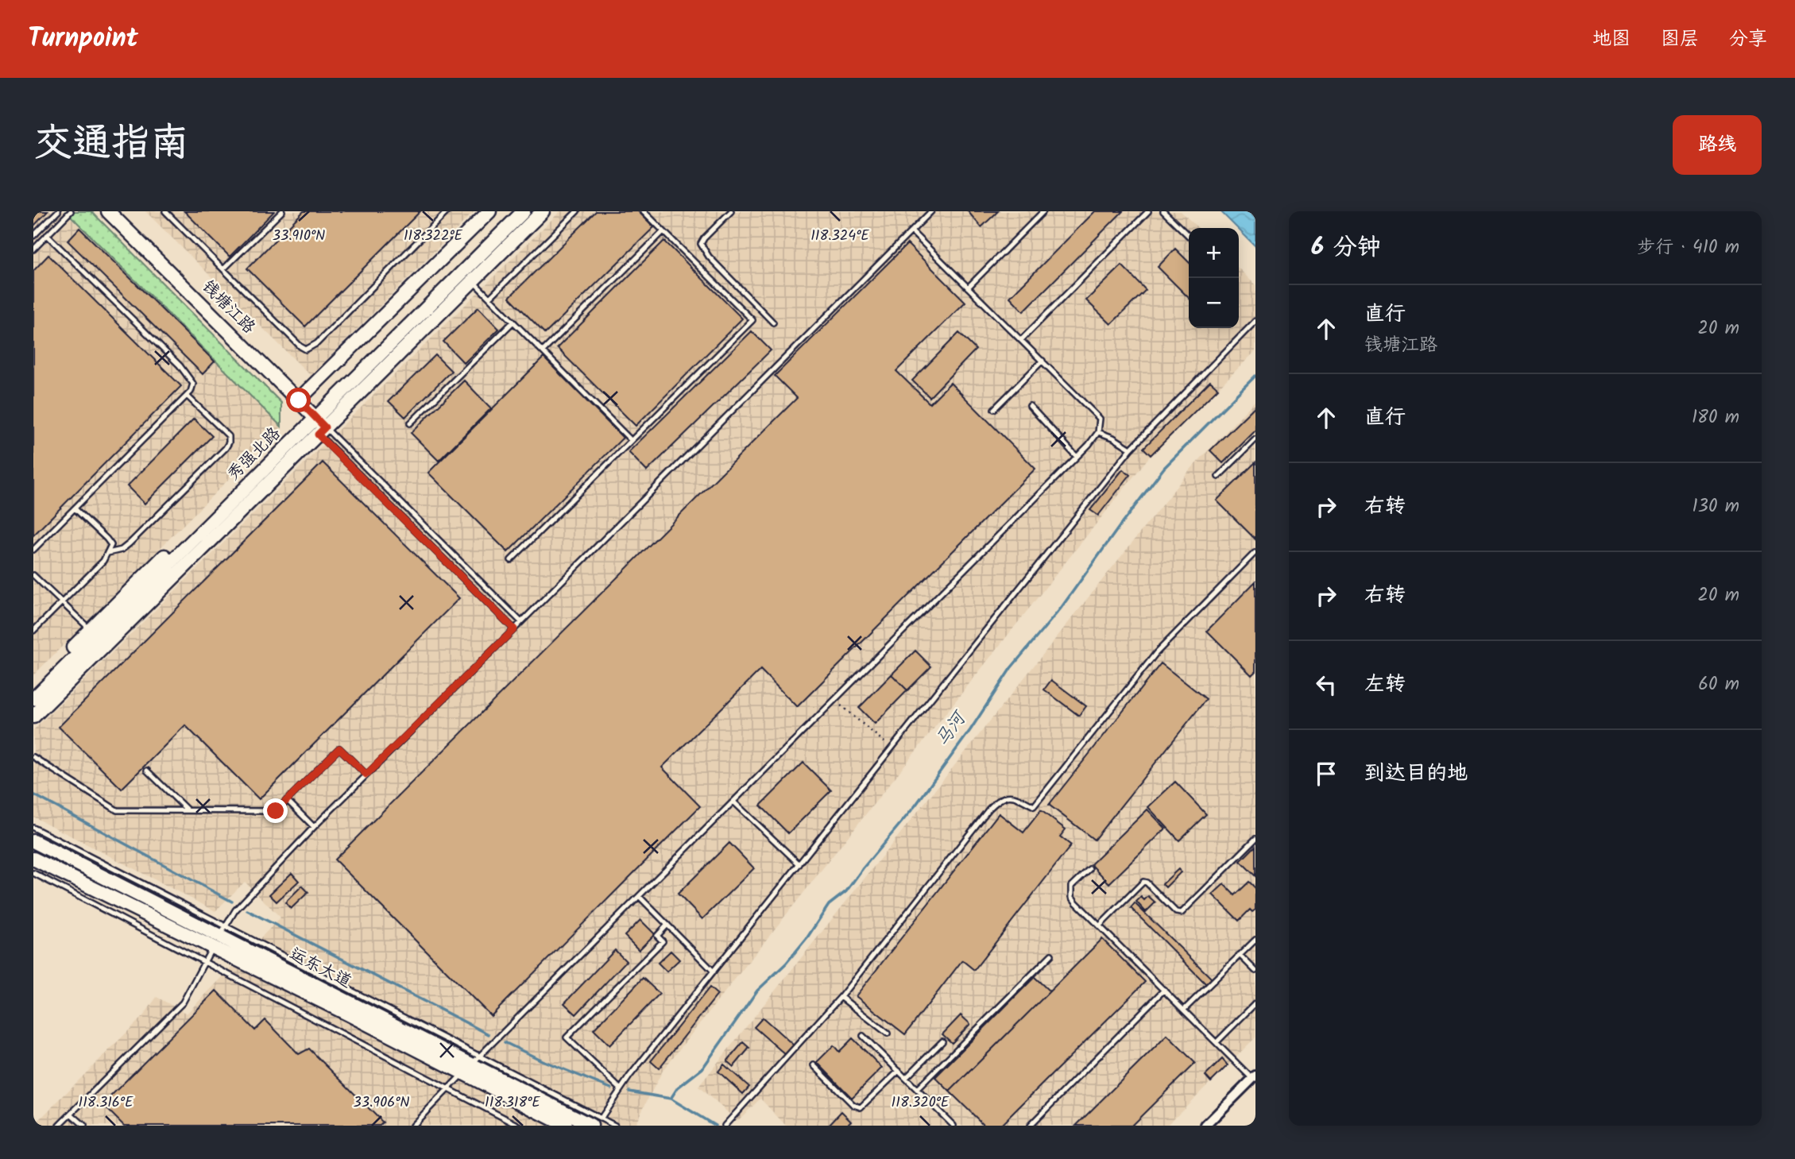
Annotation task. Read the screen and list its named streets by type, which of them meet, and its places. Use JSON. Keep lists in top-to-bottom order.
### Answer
{
  "streets": {
    "street": ["钱塘江路", "秀强北路", "运东大道"]
  },
  "crossings": [
    ["钱塘江路", "秀强北路"]
  ],
  "water": ["马河"],
  "page": {
    "header": "Turnpoint",
    "nav": ["地图", "图层", "分享"],
    "title": "交通指南",
    "buttons": "路线",
    "heading": ["6 分钟", "步行 · 410 m"],
    "map_buttons": ["+", "−"],
    "list": [
      ["直行", "钱塘江路", "20 m"],
      ["直行", "180 m"],
      ["右转", "130 m"],
      ["右转", "20 m"],
      ["左转", "60 m"],
      "到达目的地"
    ]
  },
  "coordinates": [
    "33.910°N",
    "118.322°E",
    "118.324°E",
    "118.316°E",
    "33.906°N",
    "118.318°E",
    "118.320°E"
  ]
}
